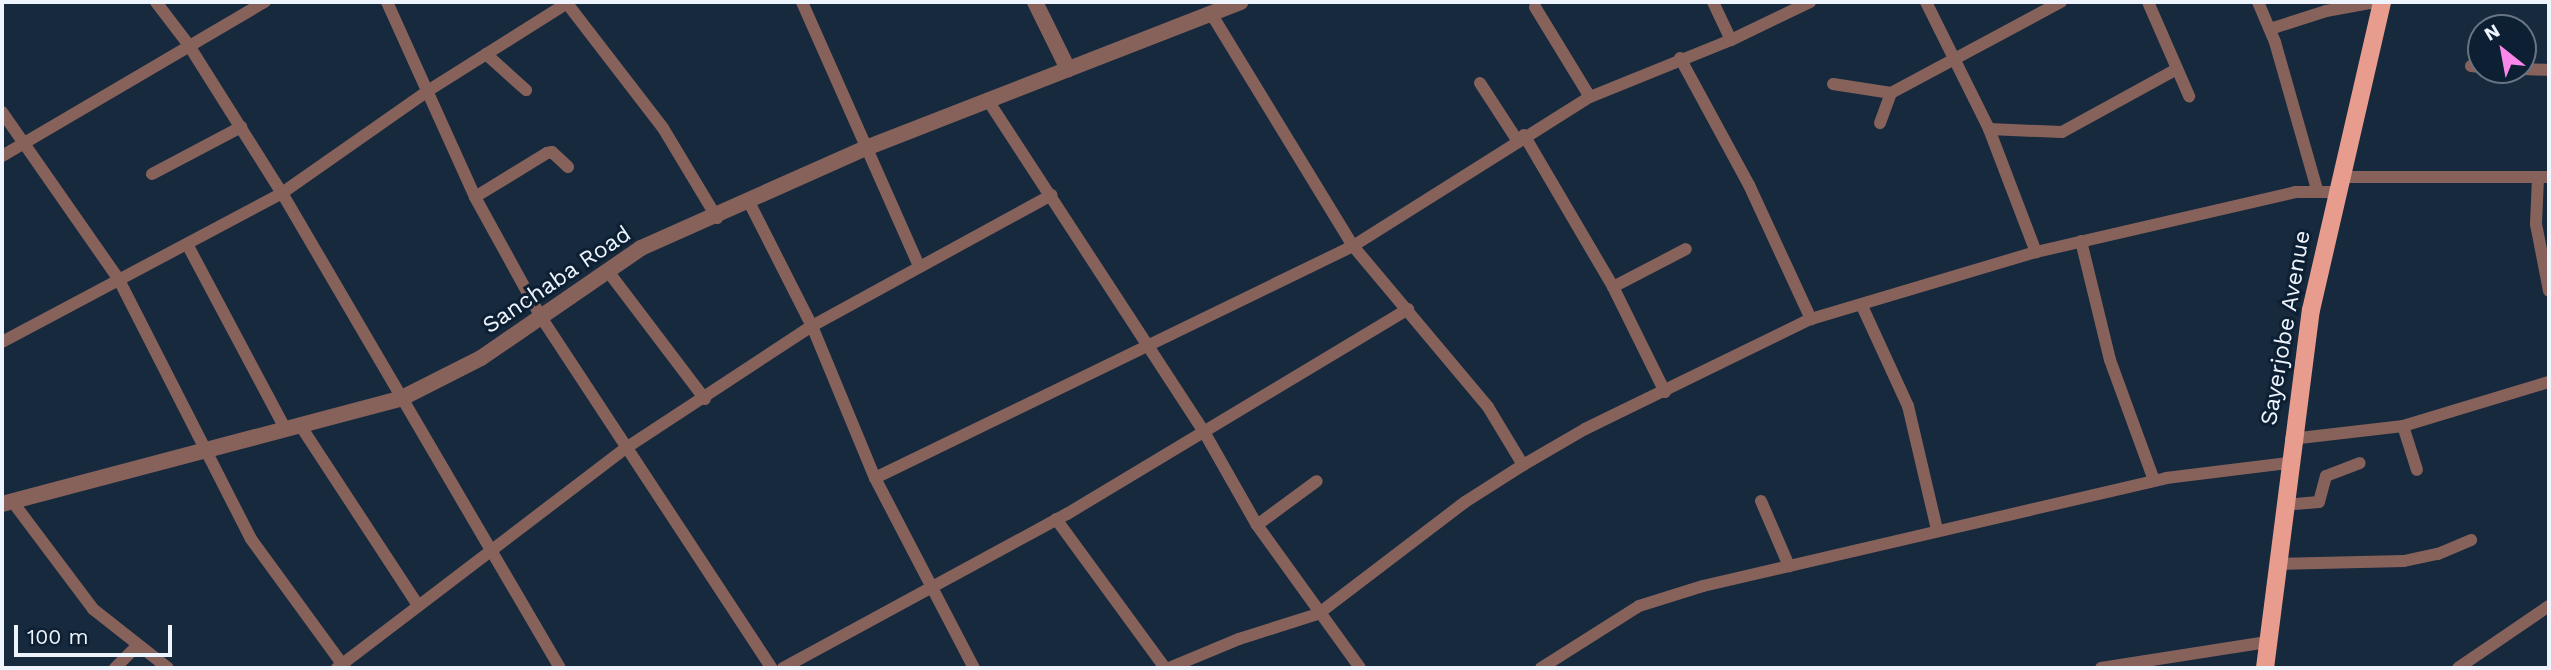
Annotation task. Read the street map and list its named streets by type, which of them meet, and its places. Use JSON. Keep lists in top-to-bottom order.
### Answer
{
  "streets": {
    "main road": ["Sayerjobe Avenue"],
    "street": ["Sanchaba Road"]
  },
  "scale_bar": "100 m",
  "north": "top left"
}
